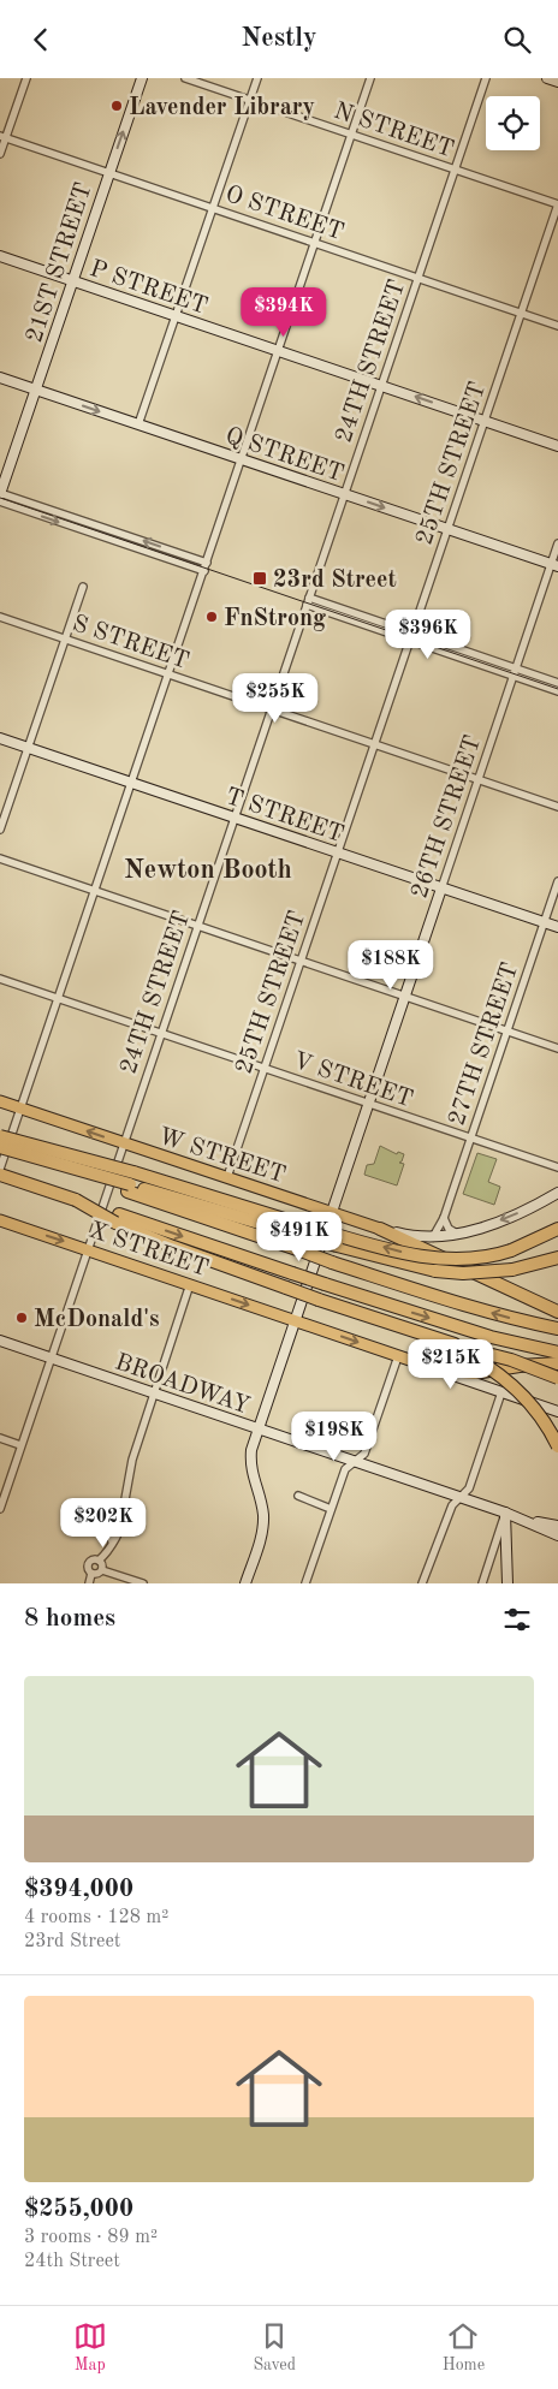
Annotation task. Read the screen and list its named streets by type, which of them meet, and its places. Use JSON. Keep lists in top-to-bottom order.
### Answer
{
  "streets": {
    "main road": [
      "21ST STREET",
      "P STREET",
      "Q STREET",
      "T STREET",
      "26TH STREET",
      "W STREET",
      "X STREET",
      "BROADWAY"
    ],
    "street": [
      "N STREET",
      "O STREET",
      "24TH STREET",
      "25TH STREET",
      "S STREET",
      "27TH STREET",
      "V STREET"
    ]
  },
  "crossings": [
    ["N STREET", "24TH STREET"],
    ["N STREET", "25TH STREET"],
    ["O STREET", "21ST STREET"],
    ["O STREET", "24TH STREET"],
    ["O STREET", "25TH STREET"],
    ["21ST STREET", "P STREET"],
    ["21ST STREET", "Q STREET"],
    ["P STREET", "24TH STREET"],
    ["P STREET", "25TH STREET"],
    ["24TH STREET", "Q STREET"],
    ["24TH STREET", "S STREET"],
    ["24TH STREET", "T STREET"],
    ["24TH STREET", "V STREET"],
    ["24TH STREET", "W STREET"],
    ["24TH STREET", "X STREET"],
    ["24TH STREET", "BROADWAY"],
    ["Q STREET", "25TH STREET"],
    ["Q STREET", "26TH STREET"],
    ["25TH STREET", "S STREET"],
    ["25TH STREET", "T STREET"],
    ["25TH STREET", "V STREET"],
    ["25TH STREET", "W STREET"],
    ["S STREET", "26TH STREET"],
    ["T STREET", "26TH STREET"],
    ["T STREET", "27TH STREET"],
    ["26TH STREET", "V STREET"],
    ["26TH STREET", "W STREET"],
    ["26TH STREET", "X STREET"],
    ["26TH STREET", "BROADWAY"],
    ["27TH STREET", "V STREET"],
    ["27TH STREET", "W STREET"]
  ],
  "one_way": ["Q STREET", "X STREET"],
  "districts": ["Newton Booth"],
  "places": {
    "other": ["Lavender Library", "FnStrong", "McDonald's"],
    "transit": ["23rd Street"]
  },
  "page": {
    "header": "Nestly",
    "price": [
      "$394K",
      "$396K",
      "$255K",
      "$188K",
      "$491K",
      "$215K",
      "$198K",
      "$202K"
    ],
    "heading": "8 homes",
    "list": [
      {
        "name": "$394,000",
        "note": "4 rooms · 128 m² · 23rd Street"
      },
      {
        "name": "$255,000",
        "note": "3 rooms · 89 m² · 24th Street"
      }
    ],
    "tabs": ["Map", "Saved", "Home"]
  }
}
